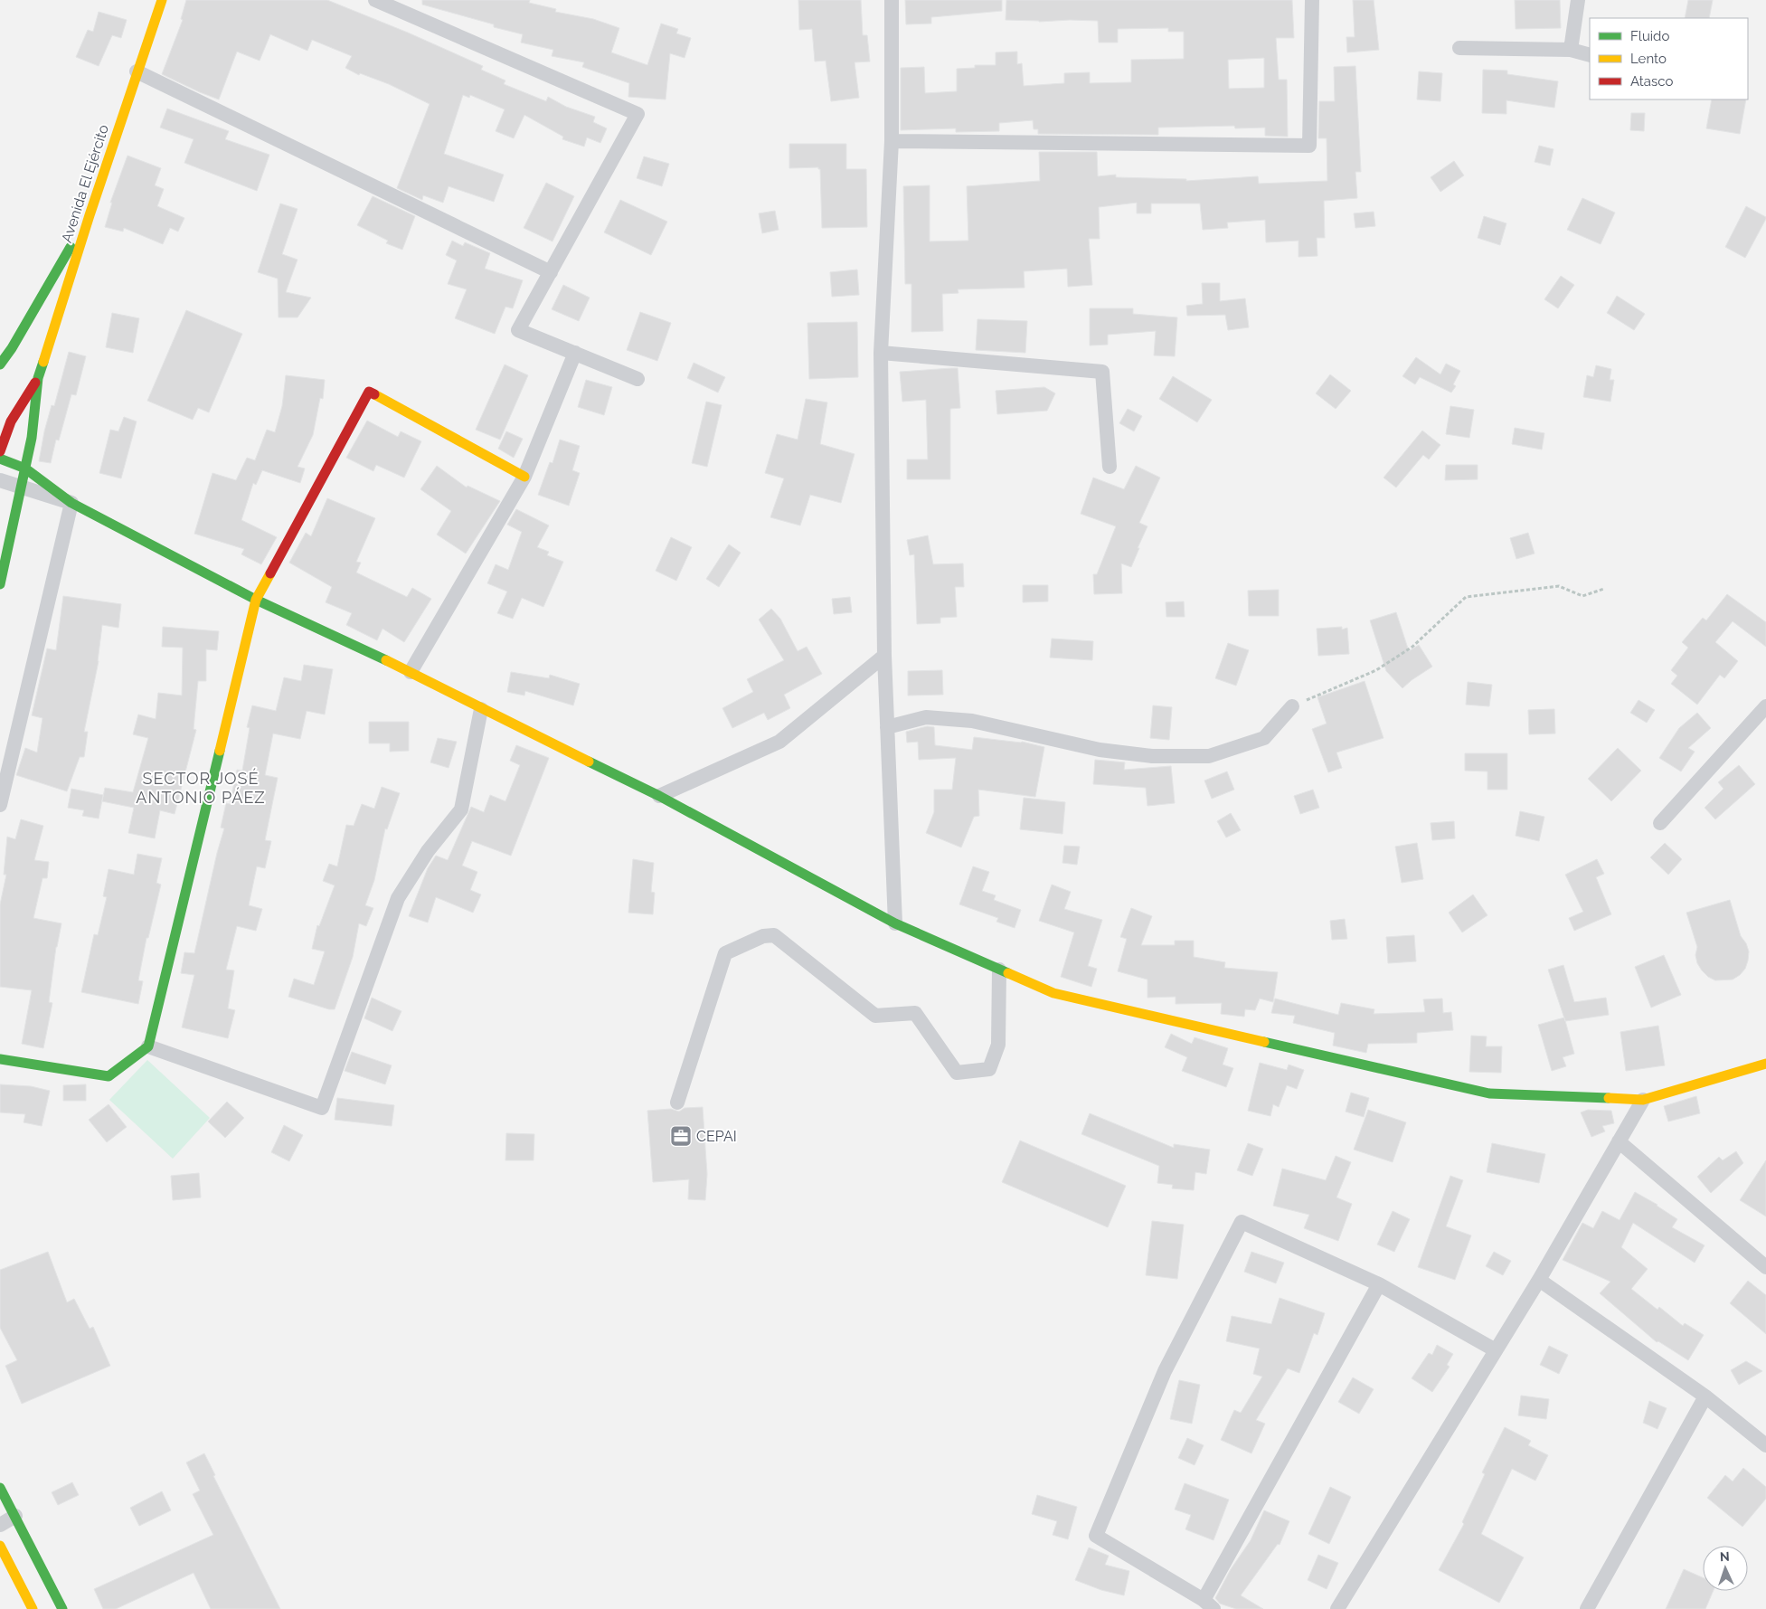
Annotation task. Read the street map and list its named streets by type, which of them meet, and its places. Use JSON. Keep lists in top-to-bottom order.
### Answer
{
  "streets": {
    "street": ["Avenida El Ejército"]
  },
  "districts": ["SECTOR JOSÉ ANTONIO PÁEZ"],
  "places": {
    "office": ["CEPAI"]
  },
  "legend": ["Fluido", "Lento", "Atasco"],
  "north": "top"
}
